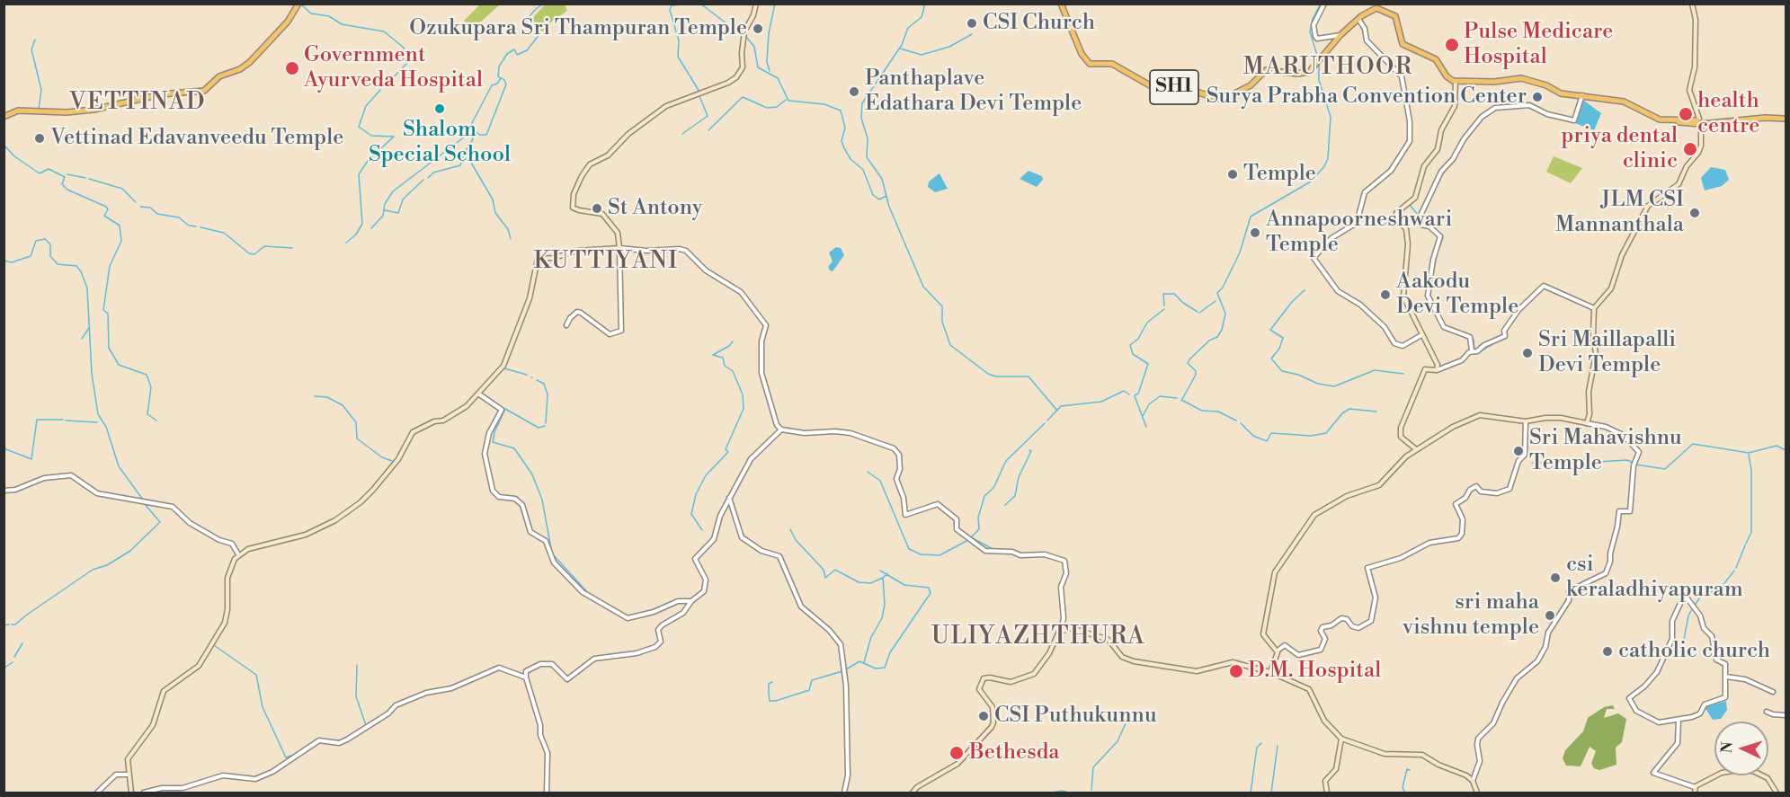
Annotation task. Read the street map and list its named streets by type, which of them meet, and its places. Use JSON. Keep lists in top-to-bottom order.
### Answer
{
  "streets": {
    "main road": ["SH1"]
  },
  "districts": [
    "MARUTHOOR",
    "VETTINAD",
    "KUTTIYANI",
    "ULIYAZHTHURA"
  ],
  "places": [
    "CSI Church",
    "Ozukupara Sri Thampuran Temple",
    "Pulse Medicare Hospital",
    "Government Ayurveda Hospital",
    "Panthaplave Edathara Devi Temple",
    "Surya Prabha Convention Center",
    "Shalom Special School",
    "health centre",
    "Vettinad Edavanveedu Temple",
    "priya dental clinic",
    "Temple",
    "St Antony",
    "JLM CSI Mannanthala",
    "Annapoorneshwari Temple",
    "Aakodu Devi Temple",
    "Sri Maillapalli Devi Temple",
    "Sri Mahavishnu Temple",
    "csi keraladhiyapuram",
    "sri maha vishnu temple",
    "catholic church",
    "D.M. Hospital",
    "CSI Puthukunnu",
    "Bethesda"
  ],
  "north": "left"
}
